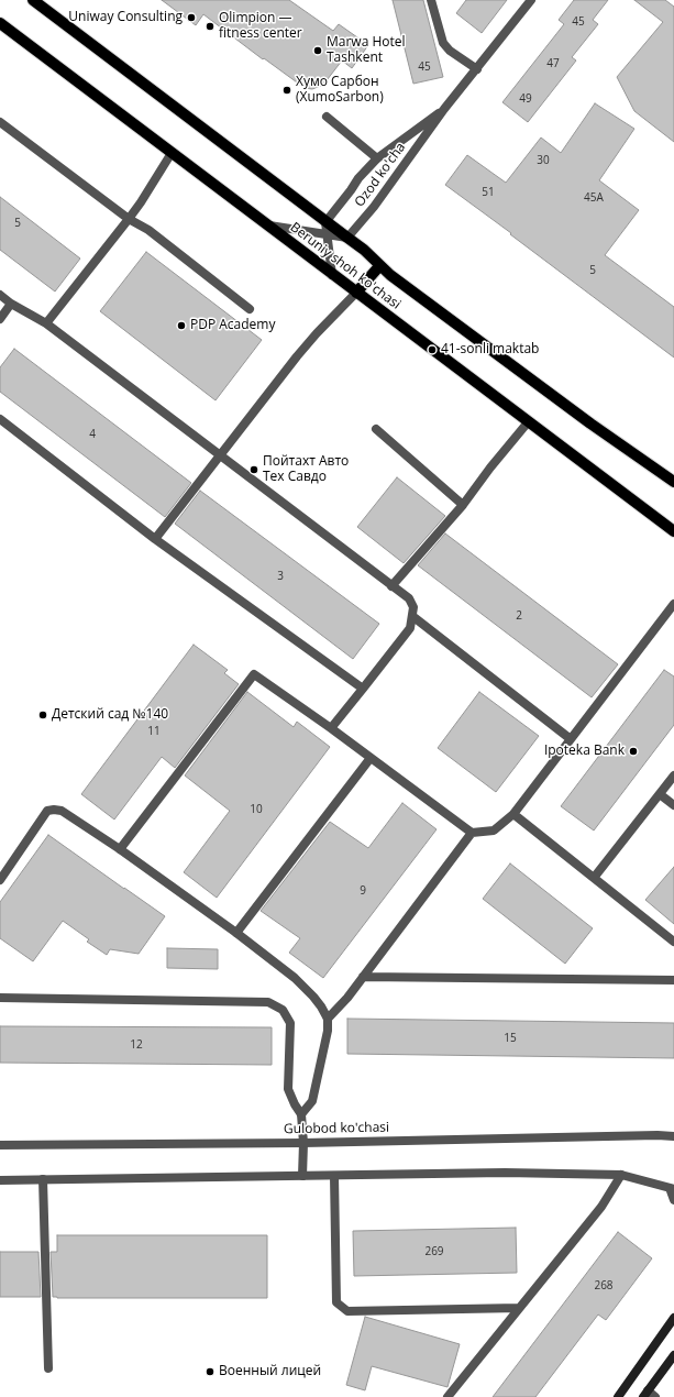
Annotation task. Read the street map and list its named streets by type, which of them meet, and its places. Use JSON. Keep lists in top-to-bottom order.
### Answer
{
  "streets": {
    "main road": ["Beruniy shoh ko'chasi"],
    "street": ["Ozod ko'cha", "Gulobod ko'chasi"]
  },
  "crossings": [
    ["Ozod ko'cha", "Beruniy shoh ko'chasi"]
  ],
  "places": [
    "Uniway Consulting",
    "Olimpion — fitness center",
    "Marwa Hotel Tashkent",
    "Хумо Сарбон (XumoSarbon)",
    "PDP Academy",
    "41-sonli maktab",
    "Пойтахт Авто Тех Савдо",
    "Детский сад №140",
    "Ipoteka Bank",
    "Военный лицей"
  ],
  "house_numbers": [
    "45",
    "47",
    "45",
    "49",
    "30",
    "51",
    "45A",
    "5",
    "5",
    "4",
    "3",
    "2",
    "11",
    "10",
    "9",
    "15",
    "12",
    "269",
    "268"
  ]
}
